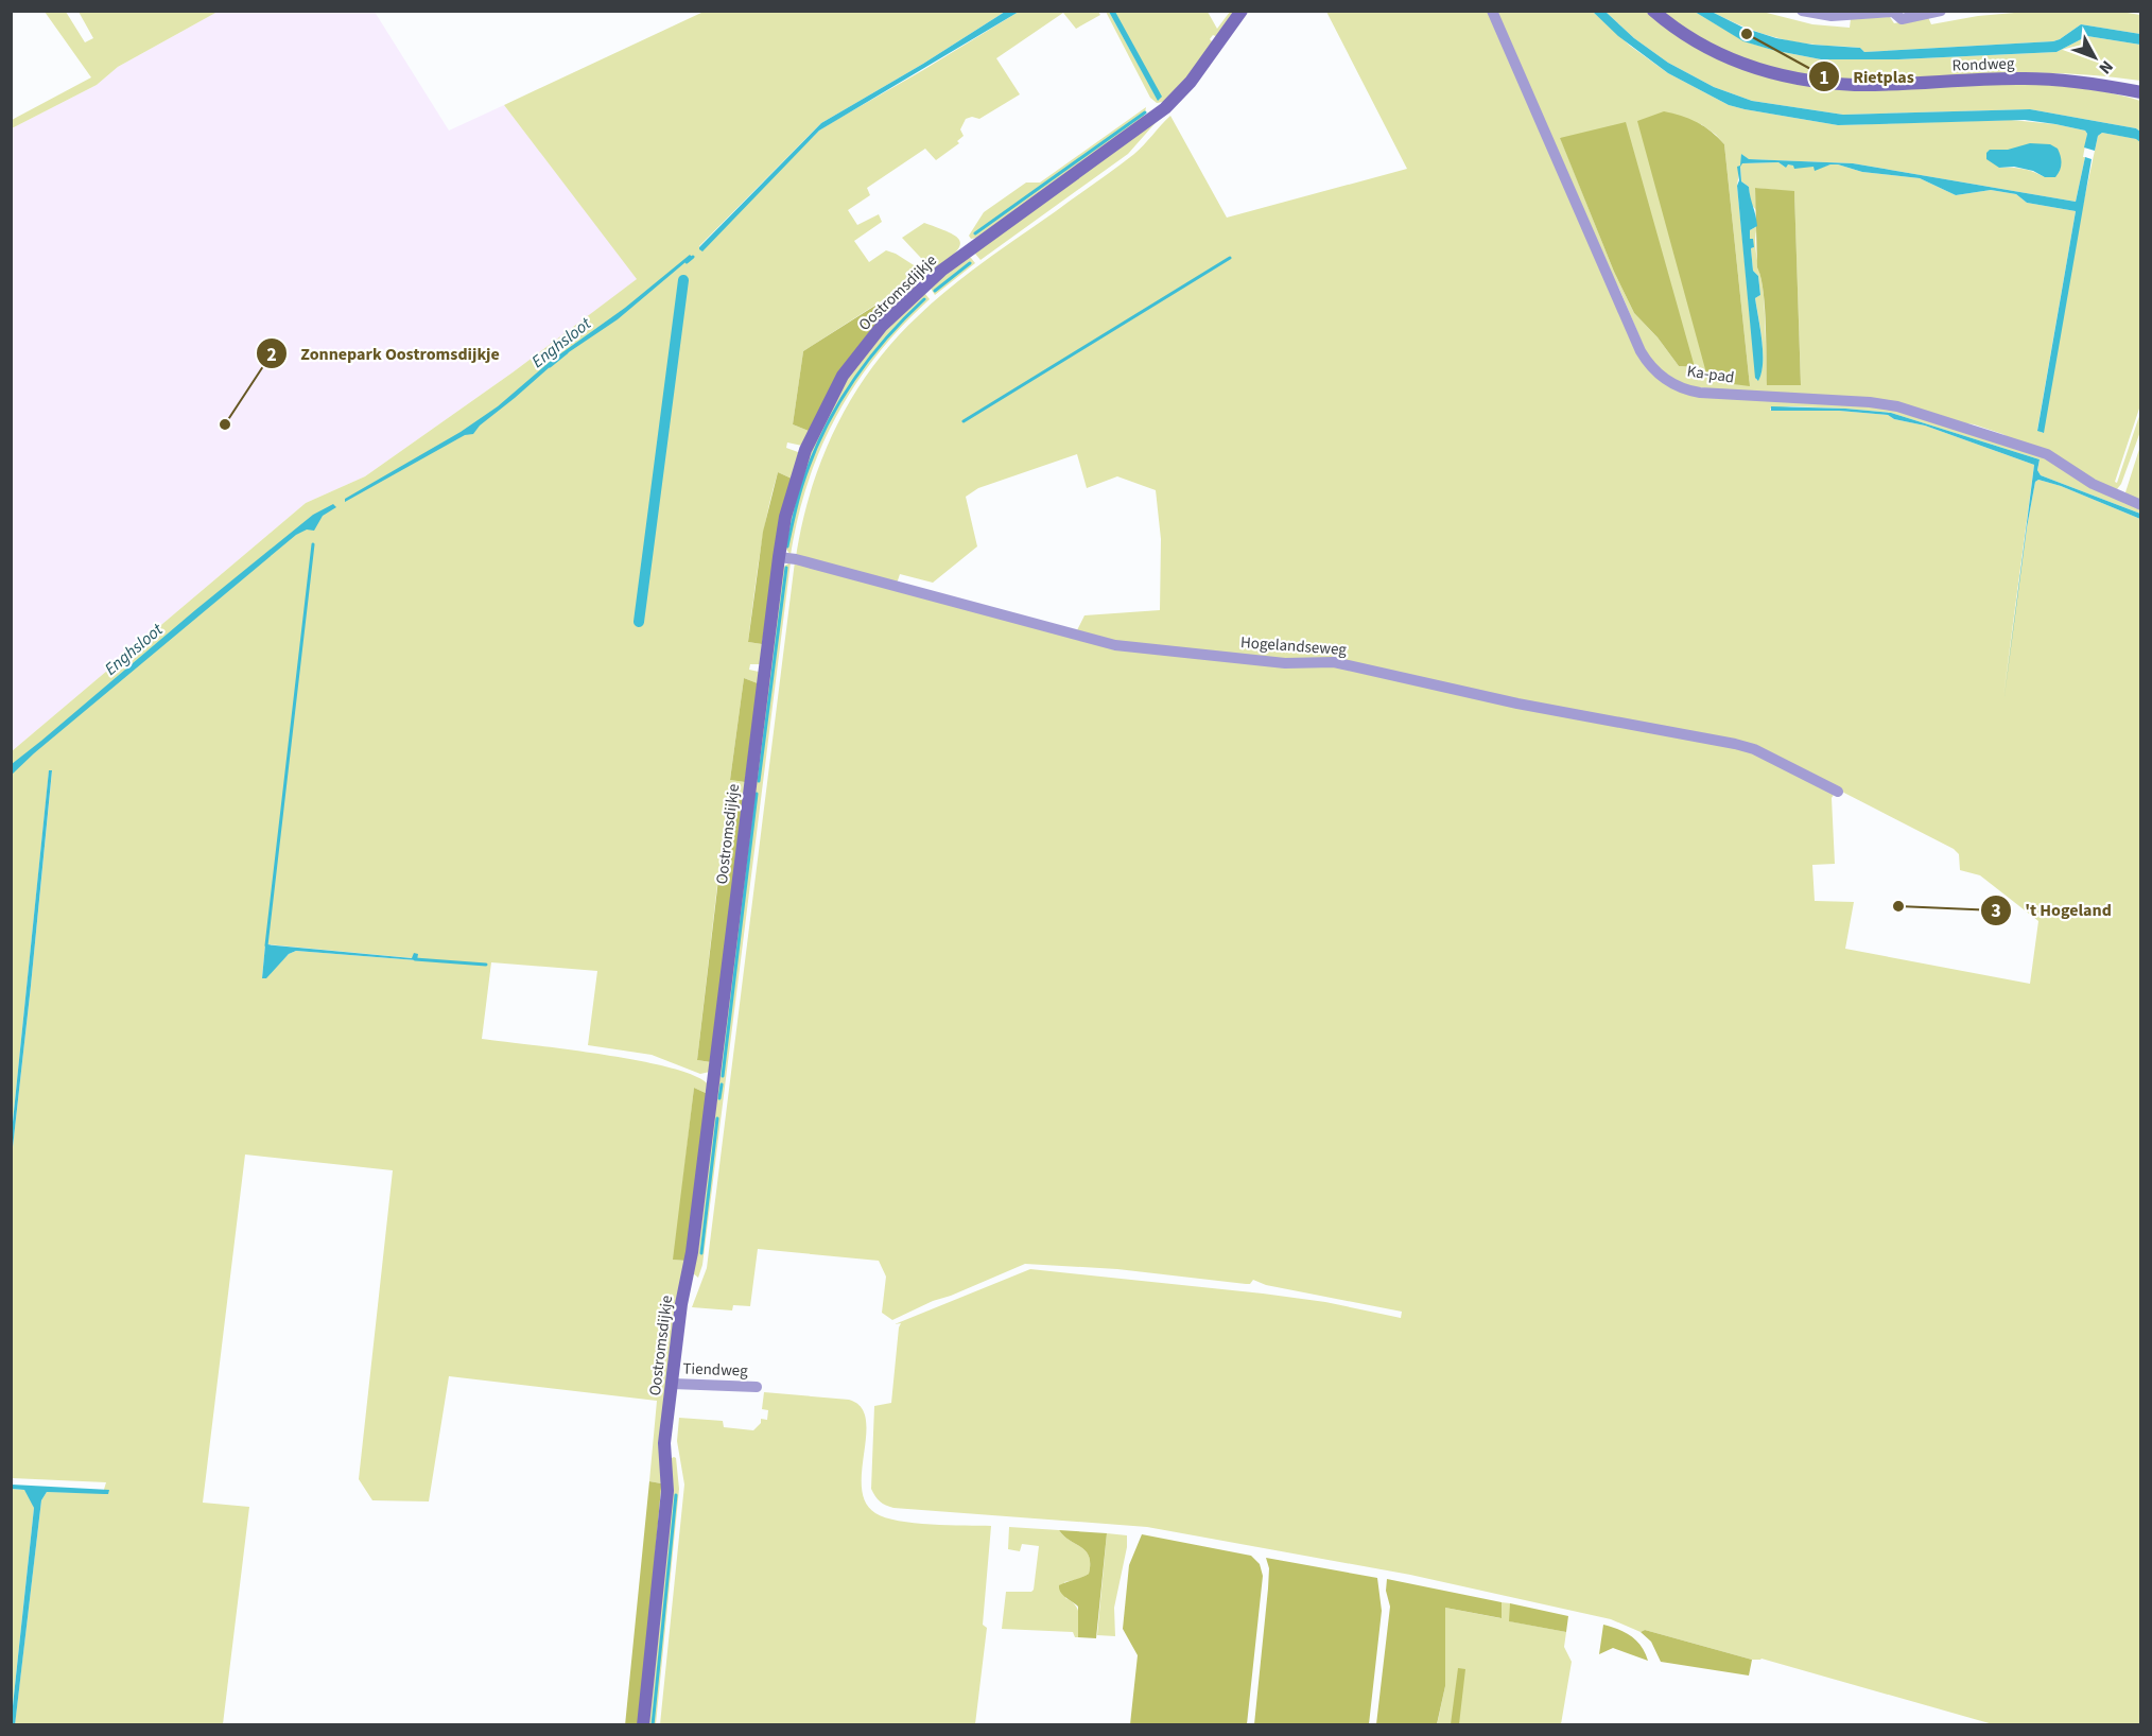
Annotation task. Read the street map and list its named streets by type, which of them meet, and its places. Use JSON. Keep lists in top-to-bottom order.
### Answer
{
  "streets": {
    "street": [
      "Rondweg",
      "Oostromsdijkje",
      "Ka-pad",
      "Hogelandseweg",
      "Tiendweg"
    ]
  },
  "crossings": [
    ["Oostromsdijkje", "Hogelandseweg"],
    ["Oostromsdijkje", "Tiendweg"]
  ],
  "water": ["Enghsloot"],
  "places": ["Rietplas", "Zonnepark Oostromsdijkje", "'t Hogeland"],
  "north": "bottom right"
}
